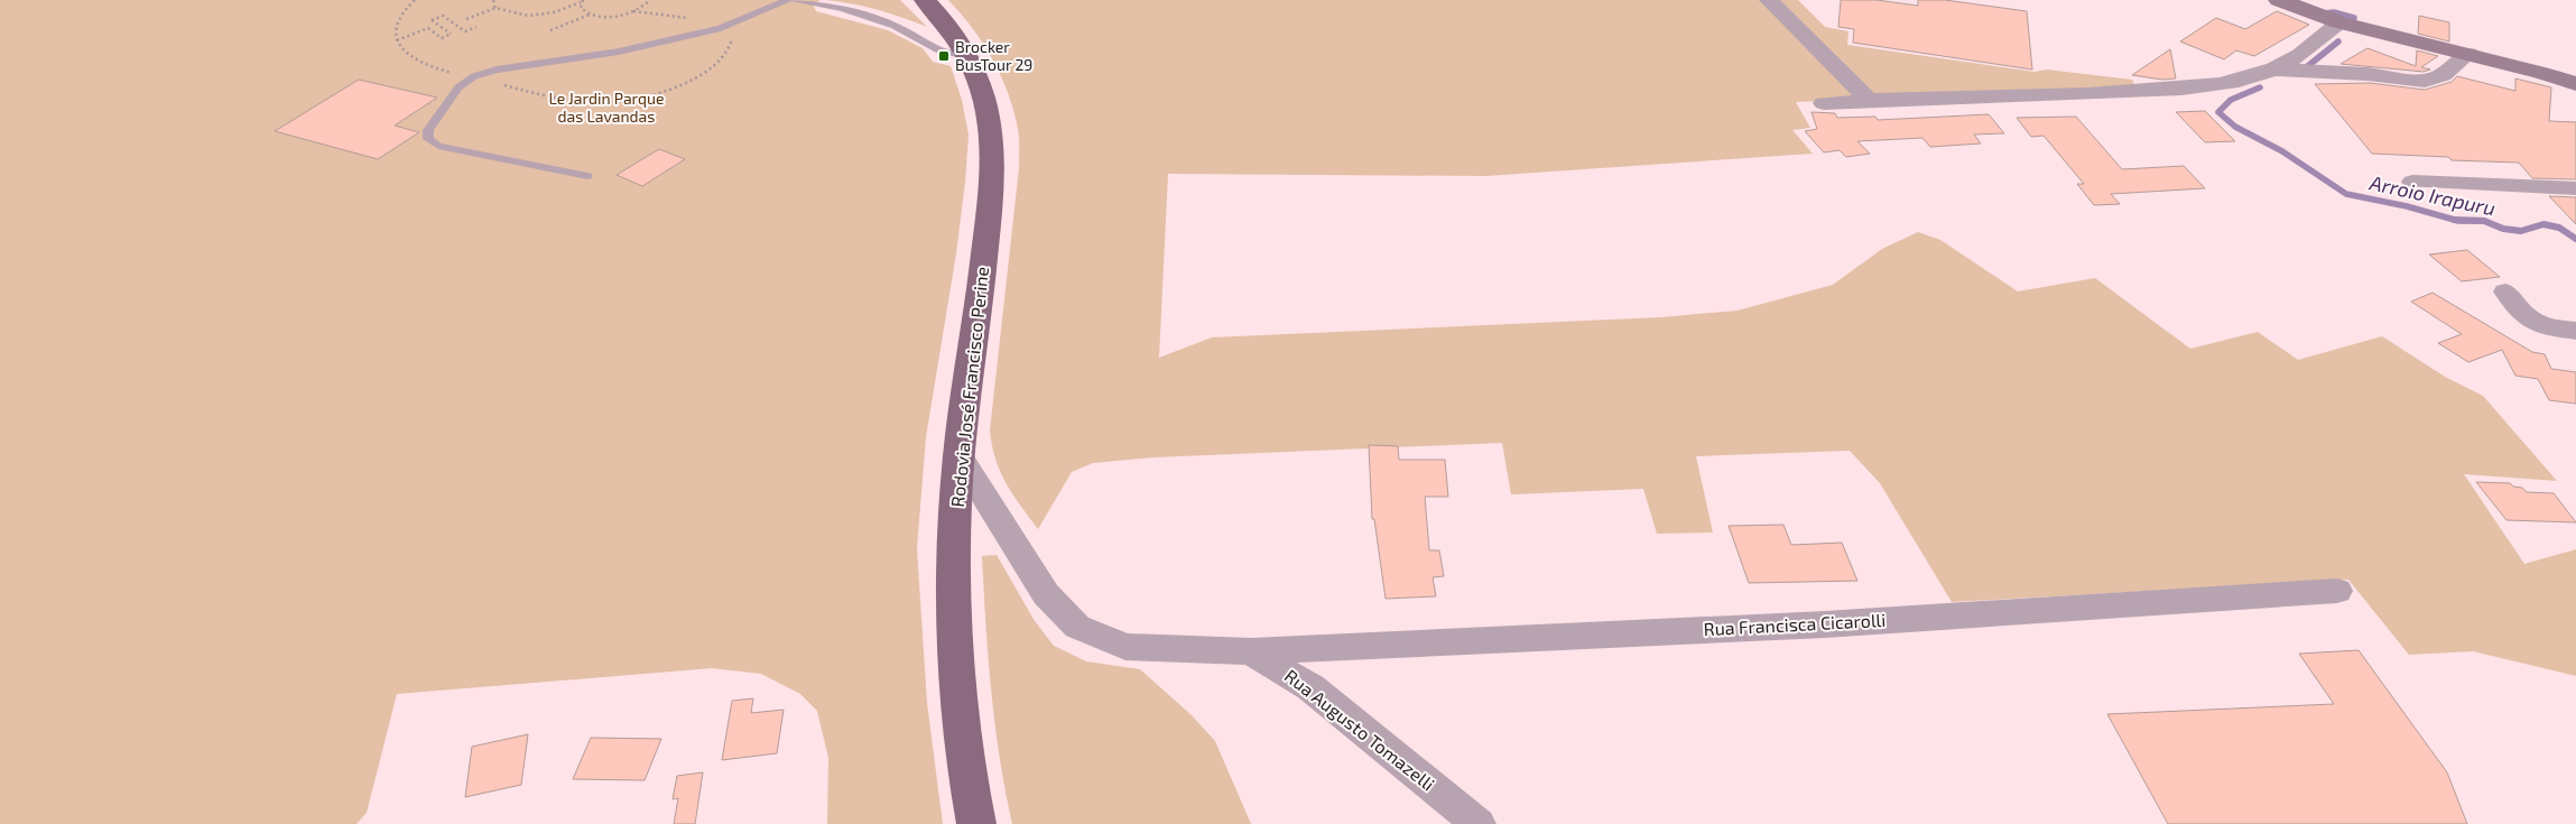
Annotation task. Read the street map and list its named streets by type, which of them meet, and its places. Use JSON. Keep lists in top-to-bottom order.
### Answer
{
  "streets": {
    "main road": ["Rodovia José Francisco Perine"],
    "street": ["Rua Francisca Cicarolli", "Rua Augusto Tomazelli"]
  },
  "crossings": [
    ["Rodovia José Francisco Perine", "Rua Augusto Tomazelli"],
    ["Rua Francisca Cicarolli", "Rua Augusto Tomazelli"]
  ],
  "water": ["Arroio Irapuru"],
  "parks": ["Le Jardin Parque das Lavandas"],
  "places": {
    "transit": ["Brocker BusTour 29"]
  }
}
